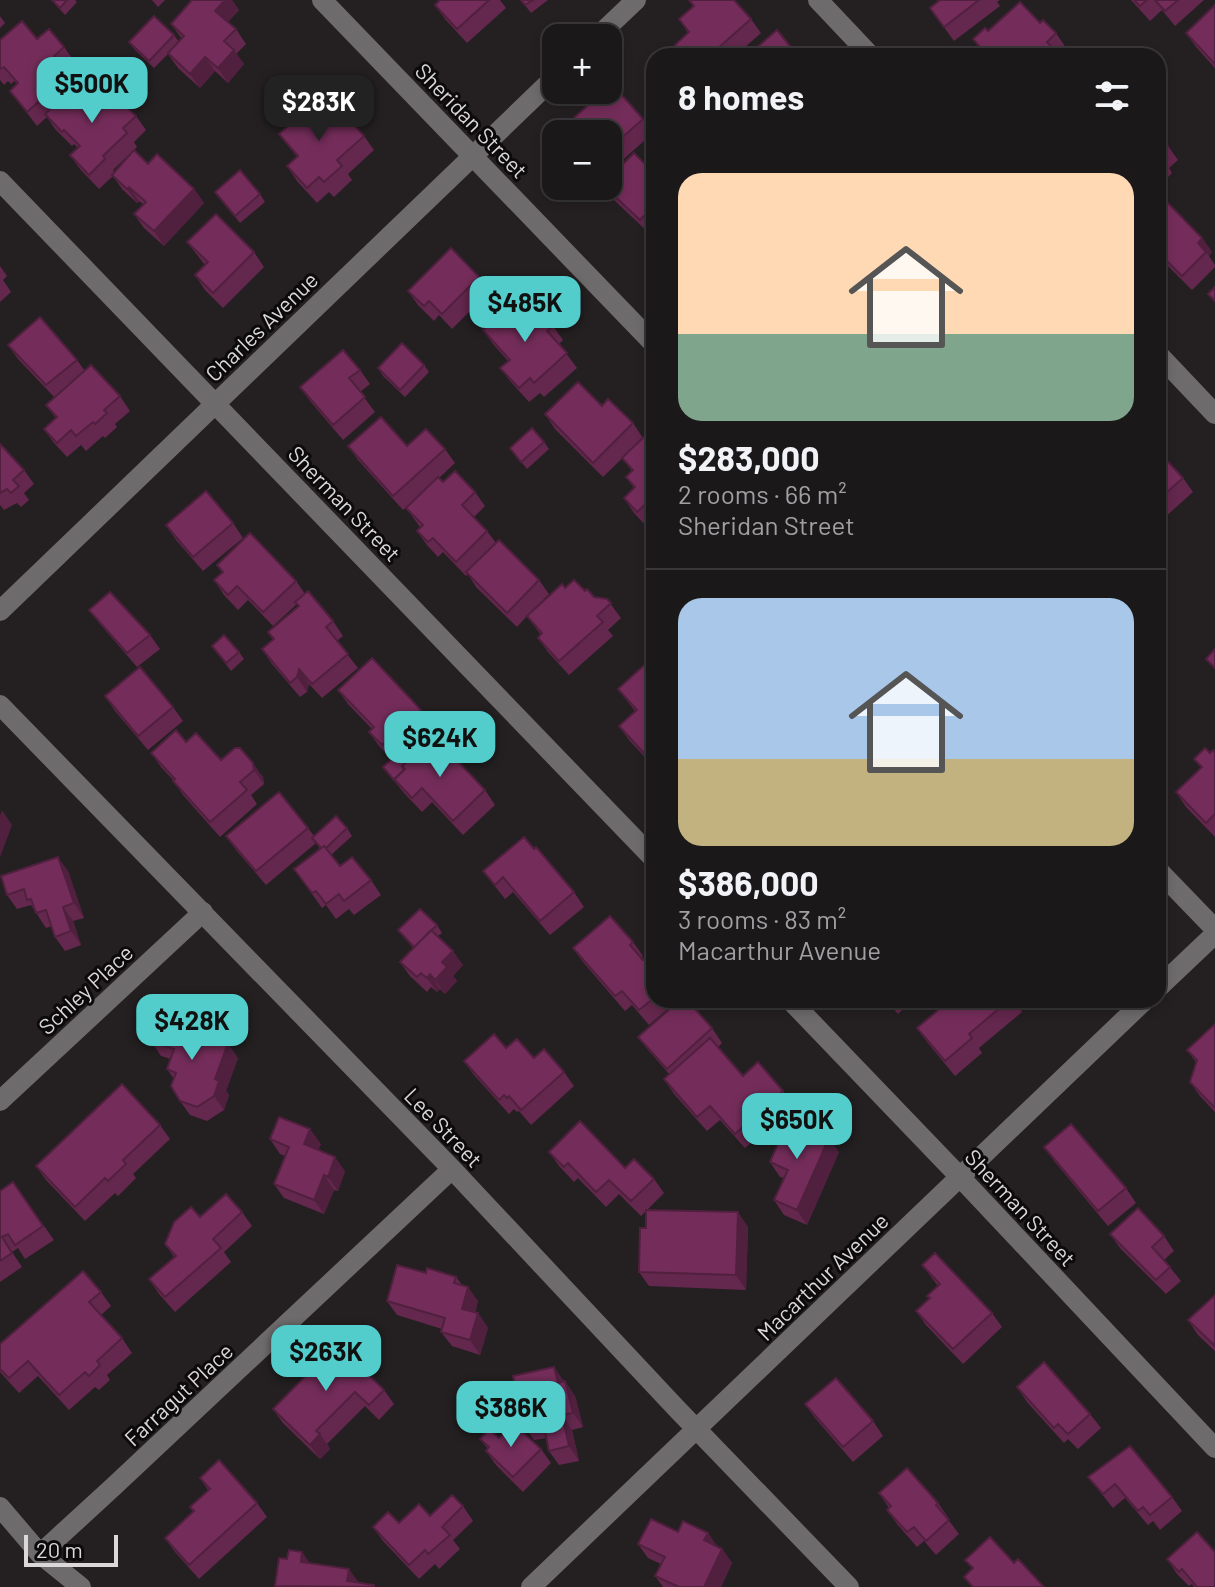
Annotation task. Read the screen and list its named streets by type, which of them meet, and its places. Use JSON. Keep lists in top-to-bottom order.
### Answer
{
  "streets": {
    "street": [
      "Sheridan Street",
      "Charles Avenue",
      "Sherman Street",
      "Schley Place",
      "Lee Street",
      "Macarthur Avenue",
      "Farragut Place"
    ]
  },
  "crossings": [
    ["Sheridan Street", "Charles Avenue"],
    ["Charles Avenue", "Sherman Street"],
    ["Sherman Street", "Macarthur Avenue"],
    ["Schley Place", "Lee Street"],
    ["Lee Street", "Macarthur Avenue"],
    ["Lee Street", "Farragut Place"]
  ],
  "scale_bar": "20 m",
  "page": {
    "map_buttons": ["+", "−"],
    "heading": "8 homes",
    "price": [
      "$500K",
      "$283K",
      "$485K",
      "$624K",
      "$428K",
      "$650K",
      "$263K",
      "$386K"
    ],
    "list": [
      {
        "name": "$283,000",
        "note": "2 rooms · 66 m² · Sheridan Street"
      },
      {
        "name": "$386,000",
        "note": "3 rooms · 83 m² · Macarthur Avenue"
      }
    ],
    "scale": "20 m"
  }
}
